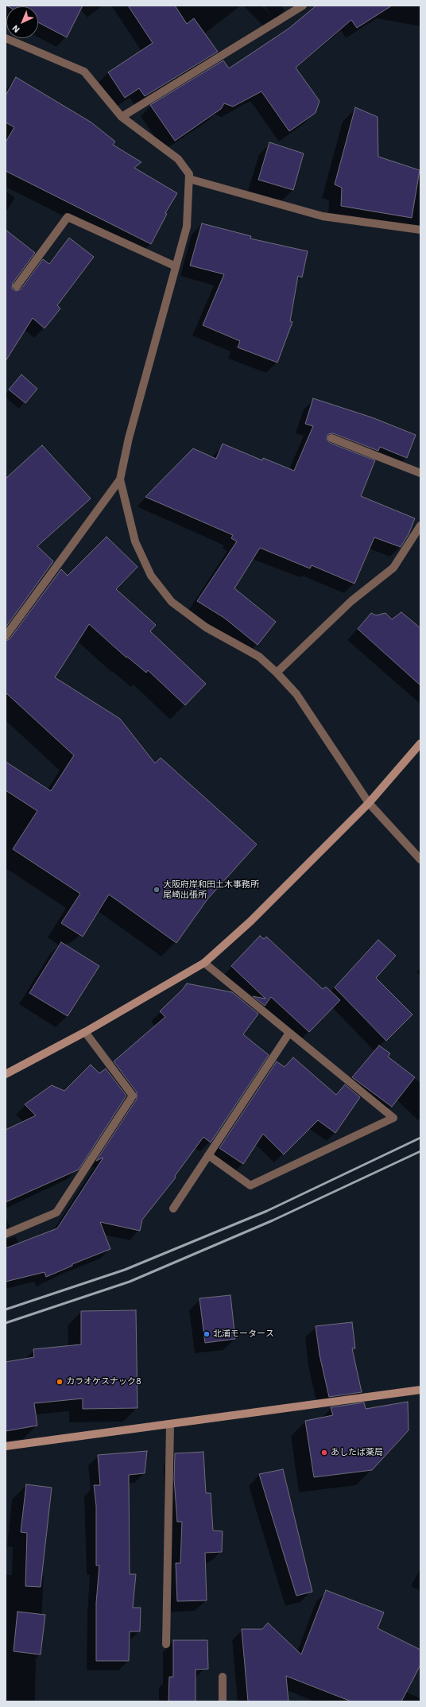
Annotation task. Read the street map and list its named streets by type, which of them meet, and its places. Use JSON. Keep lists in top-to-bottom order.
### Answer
{
  "places": [
    "大阪府岸和田土木事務所 尾崎出張所",
    "北浦モータース",
    "カラオケスナック8",
    "あしたば薬局"
  ],
  "north": "bottom left"
}
